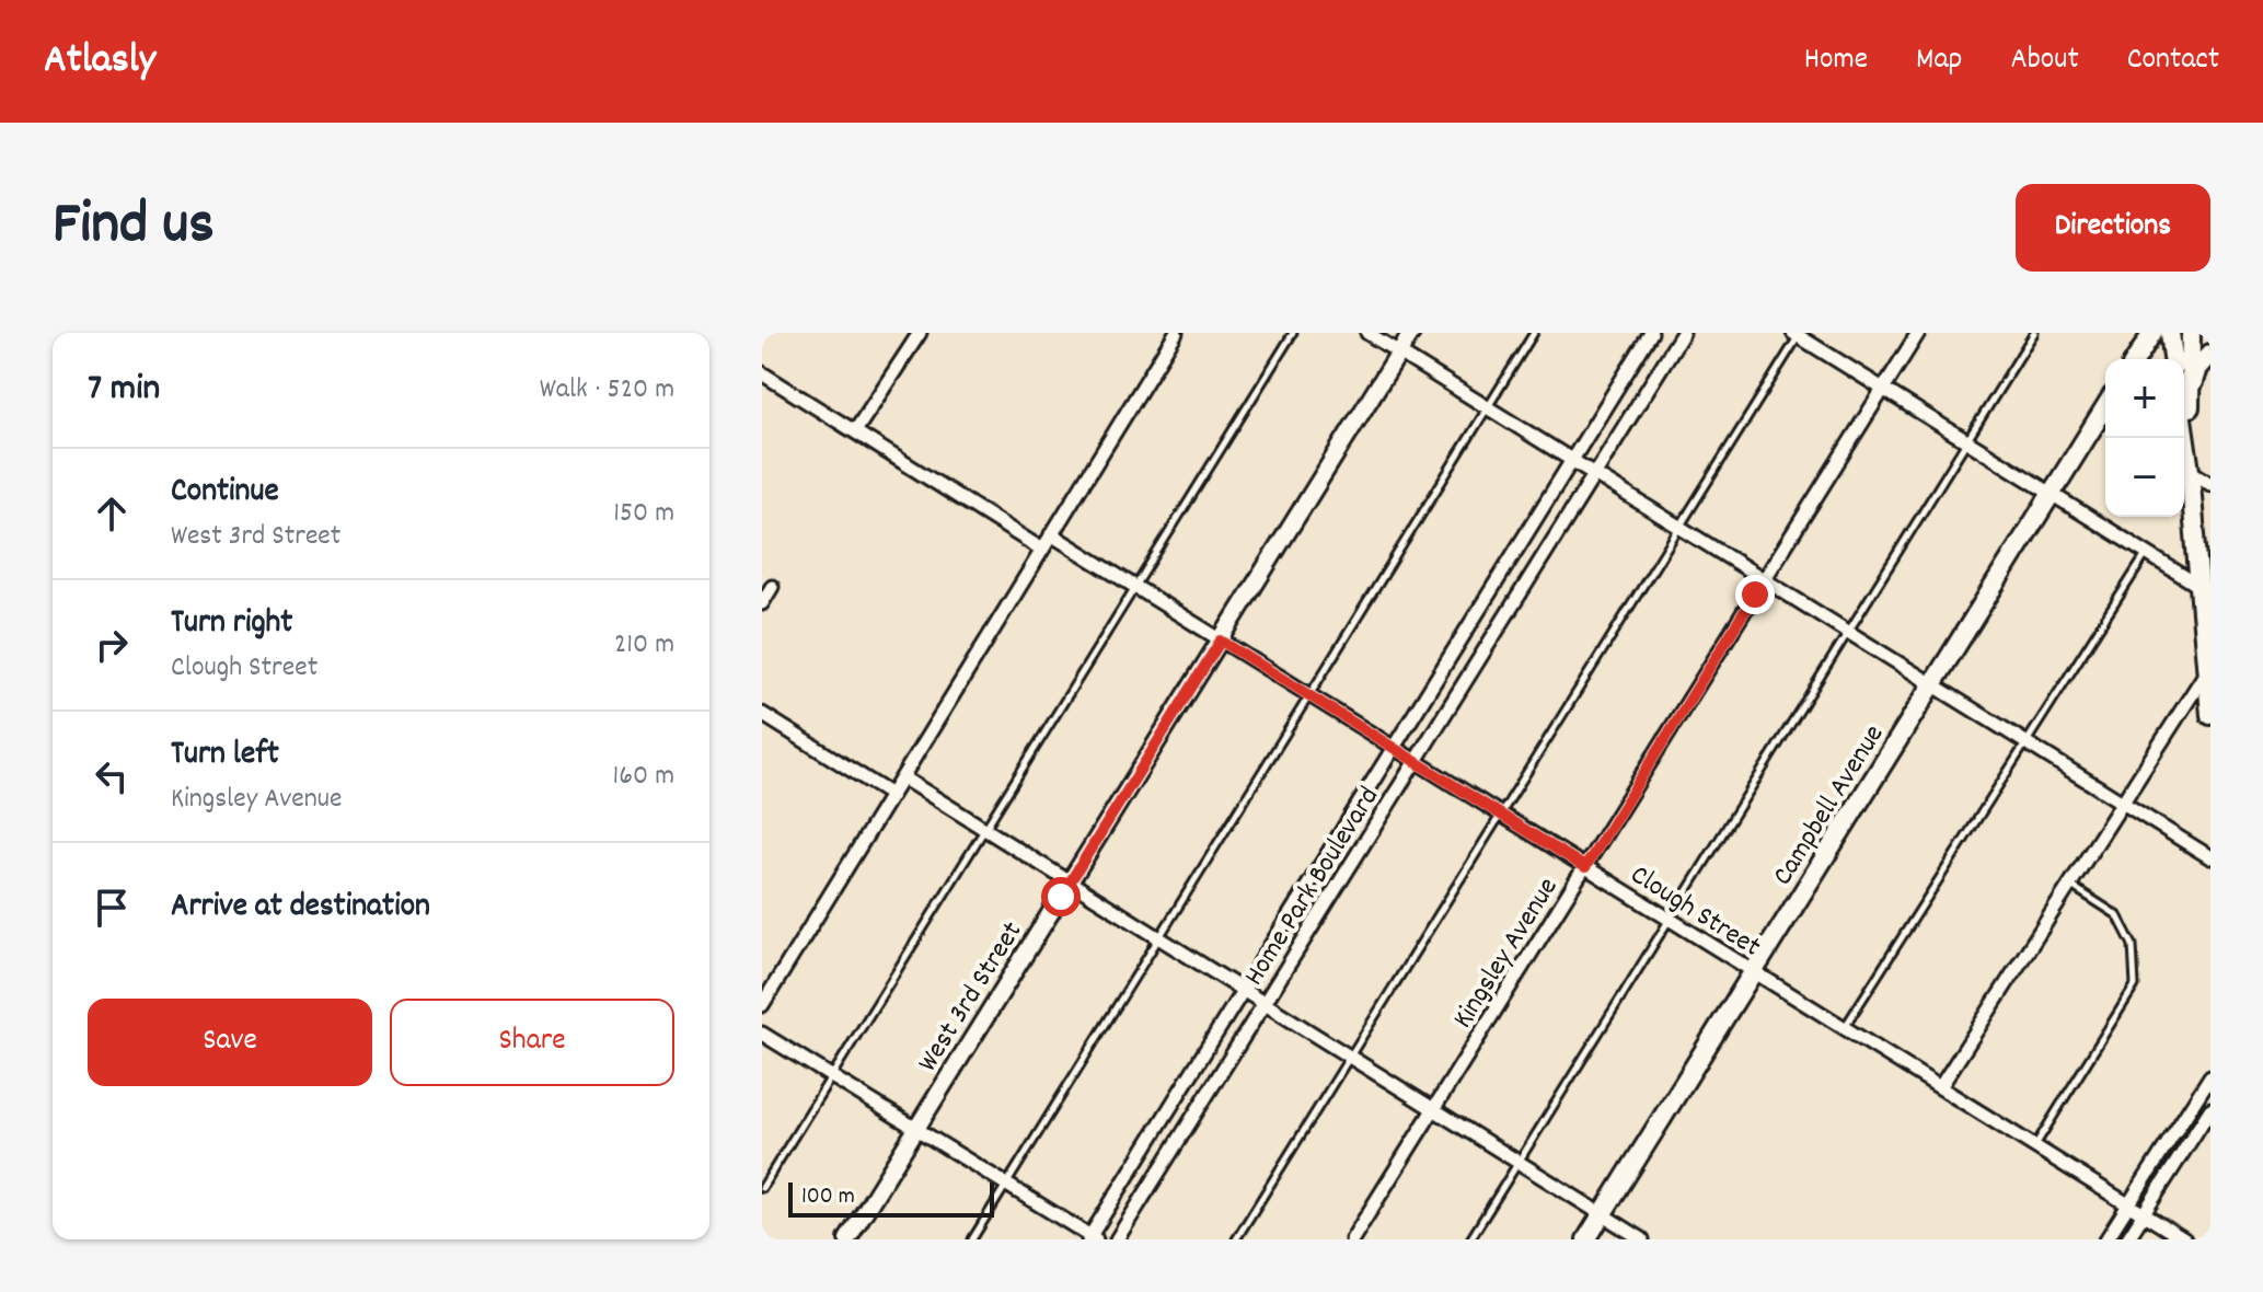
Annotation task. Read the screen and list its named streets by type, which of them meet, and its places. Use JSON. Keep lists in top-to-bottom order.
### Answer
{
  "streets": {
    "main road": ["Campbell Avenue"],
    "street": [
      "Home Park Boulevard",
      "Clough Street",
      "Kingsley Avenue",
      "West 3rd Street"
    ]
  },
  "crossings": [
    ["Campbell Avenue", "Clough Street"],
    ["Home Park Boulevard", "Clough Street"],
    ["Clough Street", "Kingsley Avenue"],
    ["Clough Street", "West 3rd Street"]
  ],
  "scale_bar": "100 m",
  "page": {
    "header": "Atlasly",
    "nav": [
      "Home",
      "Map",
      "About",
      "Contact"
    ],
    "title": "Find us",
    "buttons": [
      "Directions",
      ["Save", "Share"]
    ],
    "heading": ["7 min", "Walk · 520 m"],
    "map_buttons": ["+", "−"],
    "list": [
      ["Continue", "West 3rd Street", "150 m"],
      ["Turn right", "Clough Street", "210 m"],
      ["Turn left", "Kingsley Avenue", "160 m"],
      "Arrive at destination"
    ],
    "scale": "100 m"
  }
}
